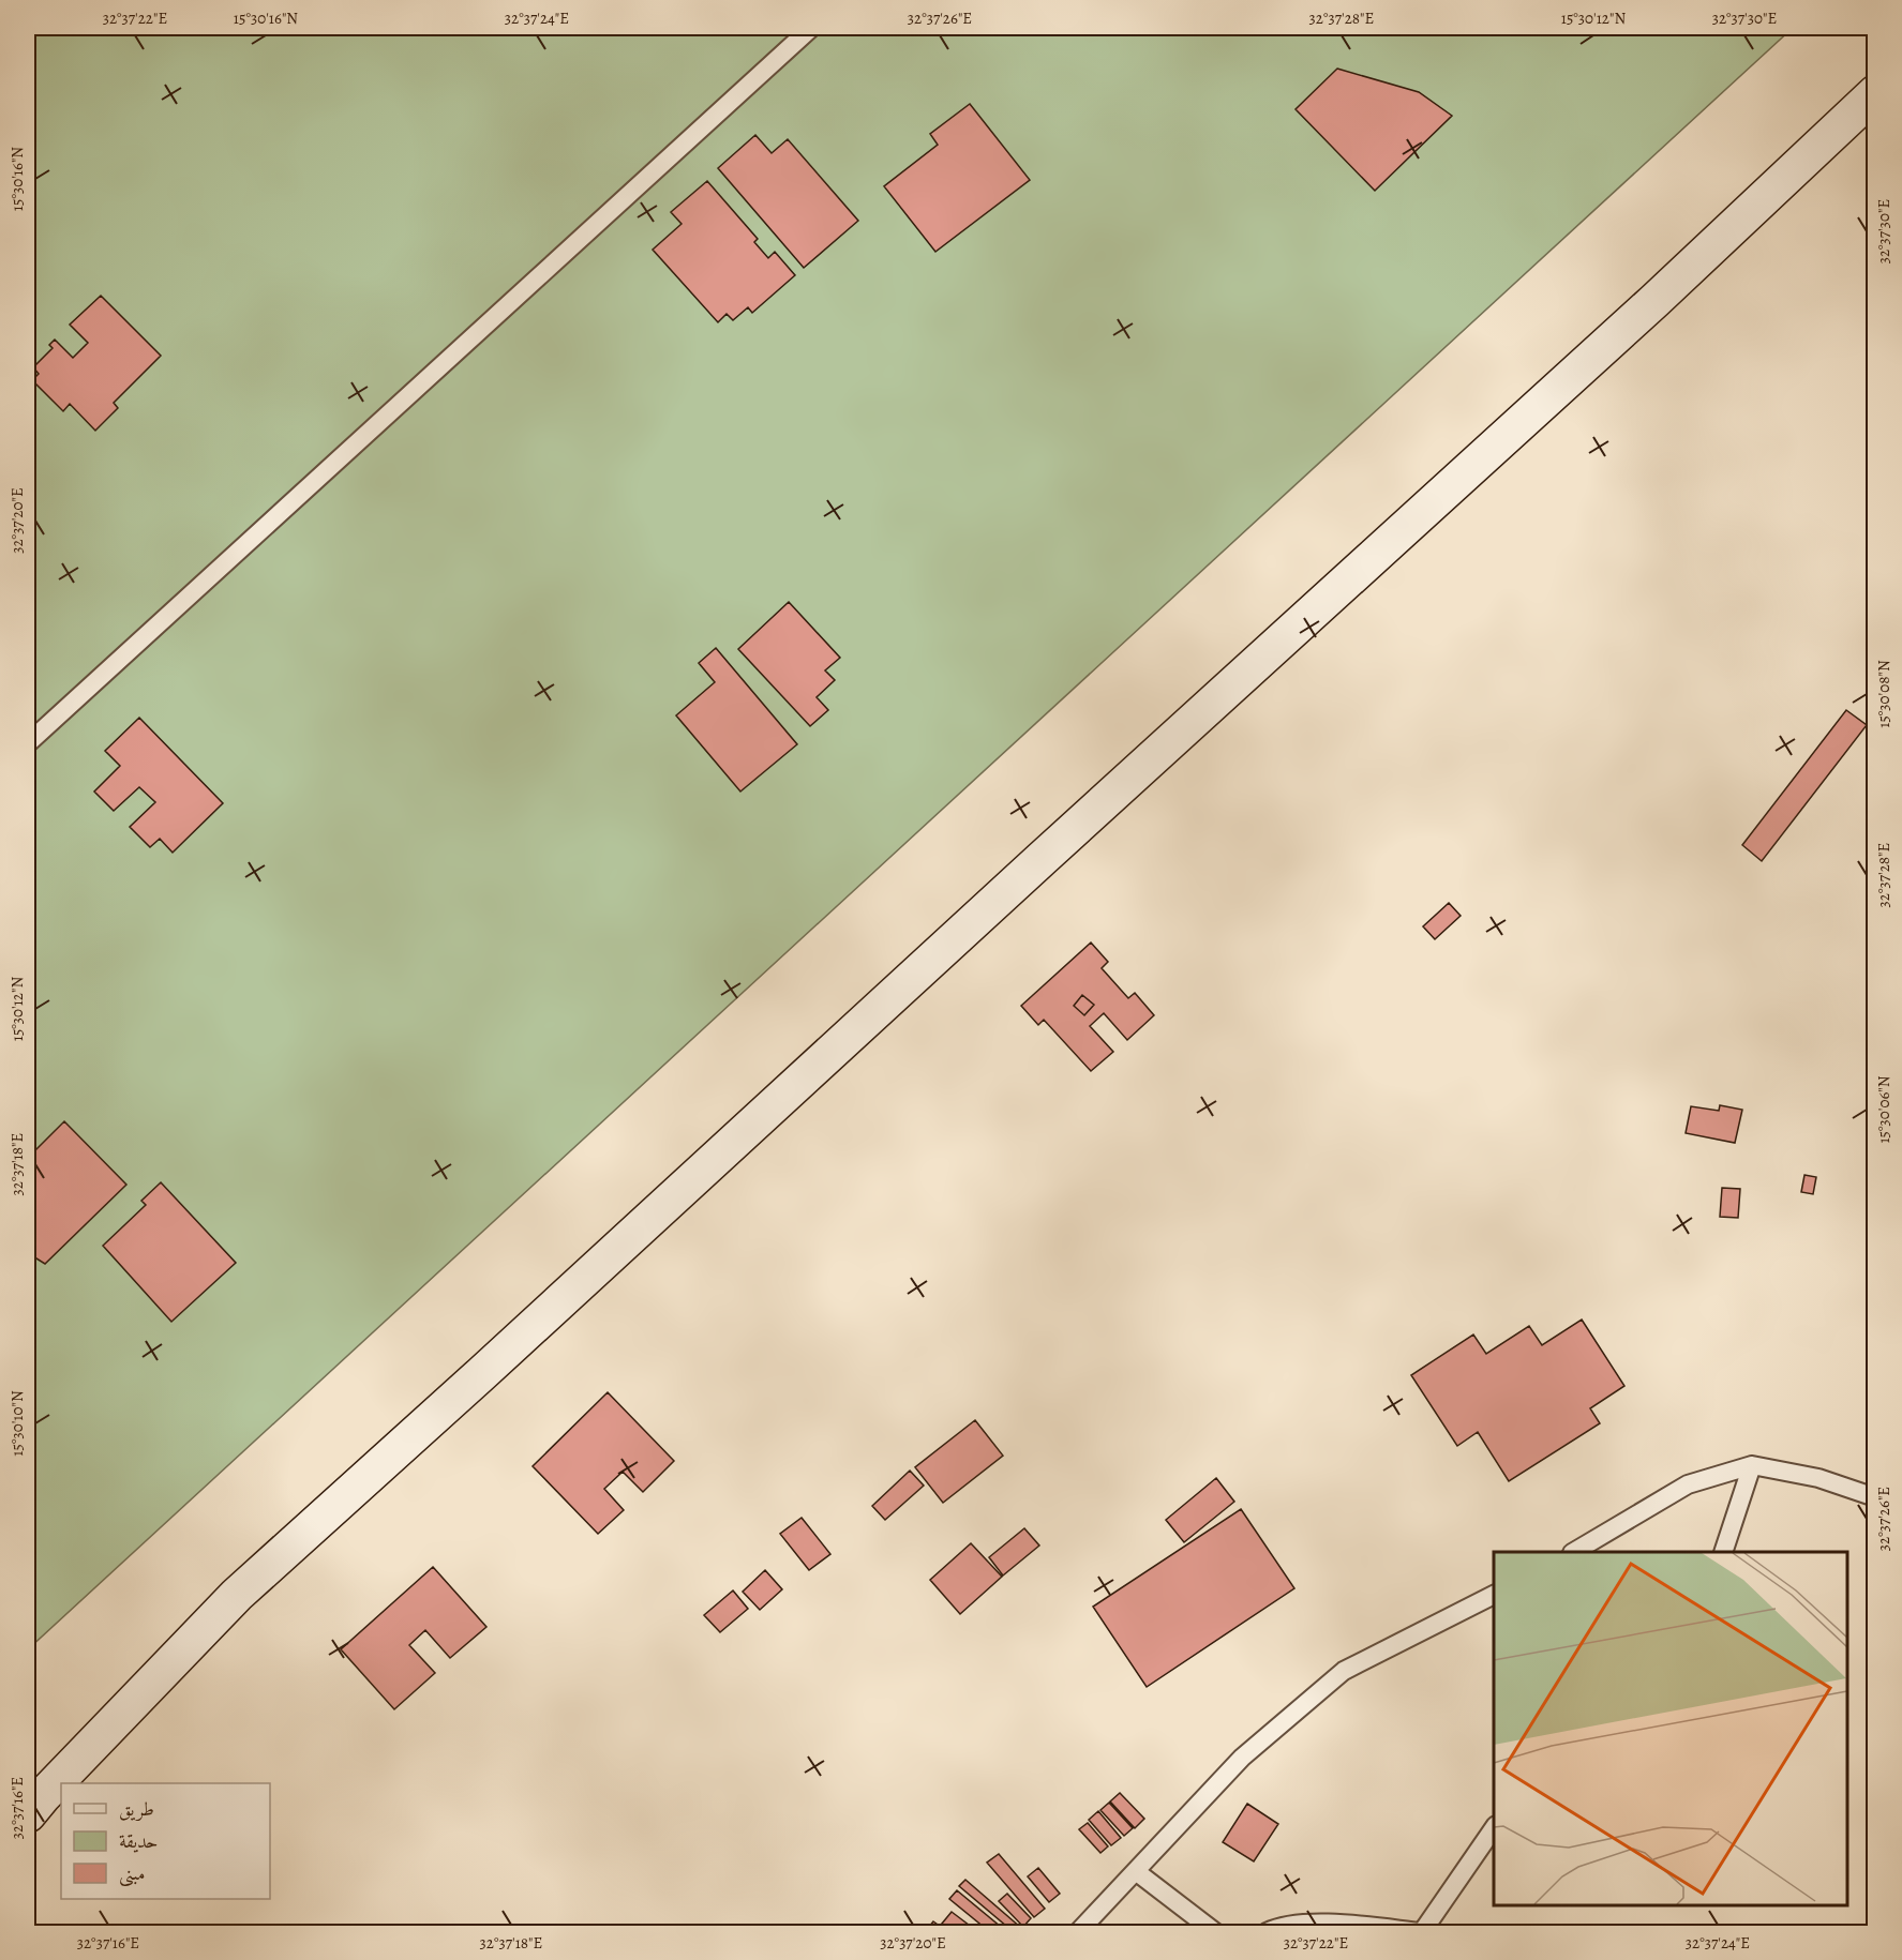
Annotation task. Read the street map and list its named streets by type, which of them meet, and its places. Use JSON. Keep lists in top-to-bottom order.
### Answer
{
  "legend": ["طريق", "حديقة", "مبنى"],
  "coordinates": [
    "32°37'22\"E",
    "15°30'16\"N",
    "32°37'24\"E",
    "32°37'26\"E",
    "32°37'28\"E",
    "15°30'12\"N",
    "32°37'30\"E",
    "32°37'20\"E",
    "15°30'08\"N",
    "15°30'06\"N",
    "32°37'18\"E",
    "15°30'10\"N",
    "32°37'16\"E"
  ]
}
